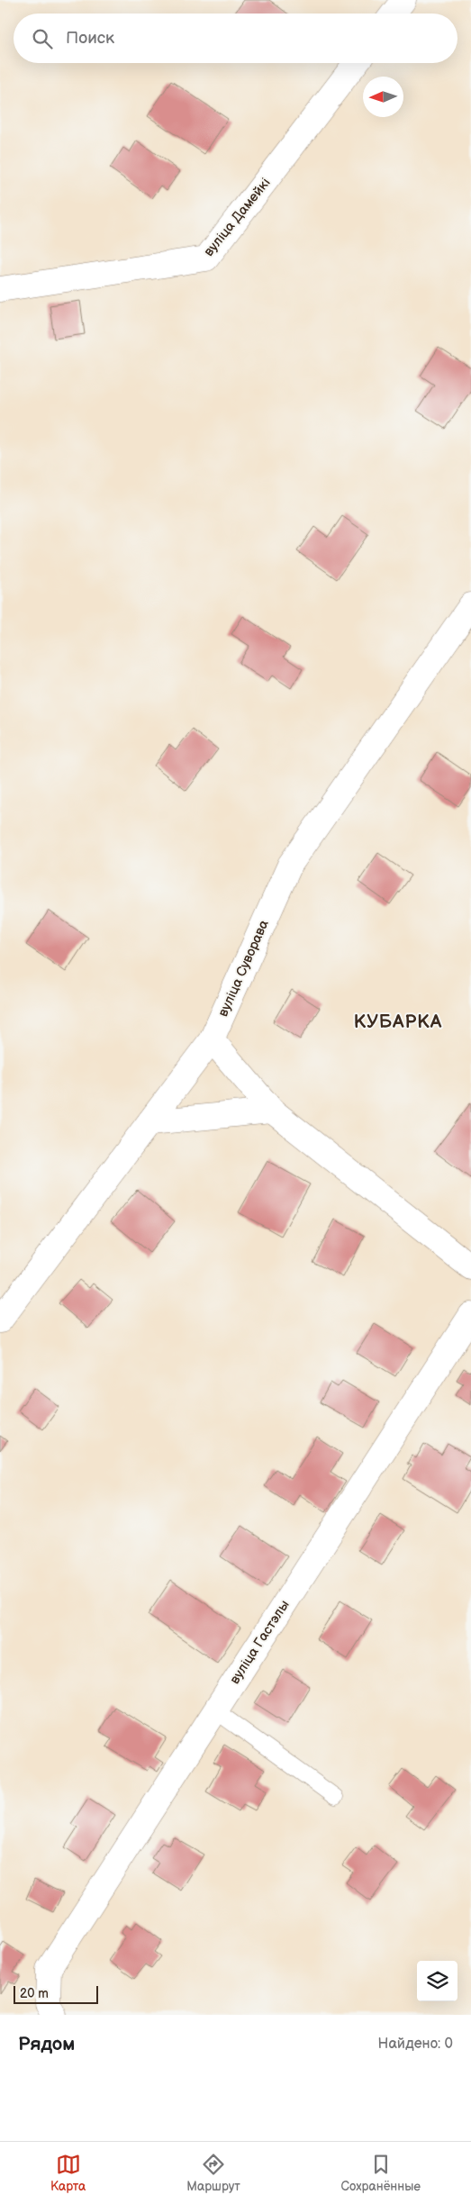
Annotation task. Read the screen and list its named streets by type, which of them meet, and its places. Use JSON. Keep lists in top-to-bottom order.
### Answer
{
  "streets": {
    "street": ["вуліца Дамейкі", "вуліца Суворава", "вуліца Гастэлы"]
  },
  "districts": ["КУБАРКА"],
  "scale_bar": "20 m",
  "north": "left",
  "page": {
    "search": "Поиск",
    "scale": "20 m",
    "heading": ["Рядом", "Найдено: 0"],
    "nav": ["Карта", "Маршрут", "Сохранённые"]
  }
}
